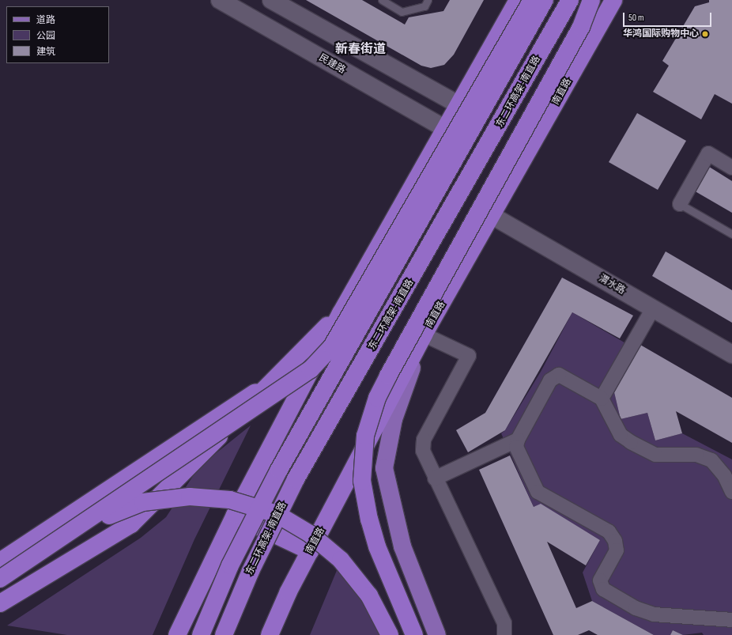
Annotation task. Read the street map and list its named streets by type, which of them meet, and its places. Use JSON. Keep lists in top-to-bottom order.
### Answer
{
  "streets": {
    "highway": ["东二环高架-南直路", "南直路"],
    "street": ["民建路", "渭水路"]
  },
  "crossings": [
    ["南直路", "渭水路"]
  ],
  "districts": ["新春街道"],
  "places": ["华鸿国际购物中心"],
  "legend": ["道路", "公园", "建筑"],
  "scale_bar": "50 m"
}
